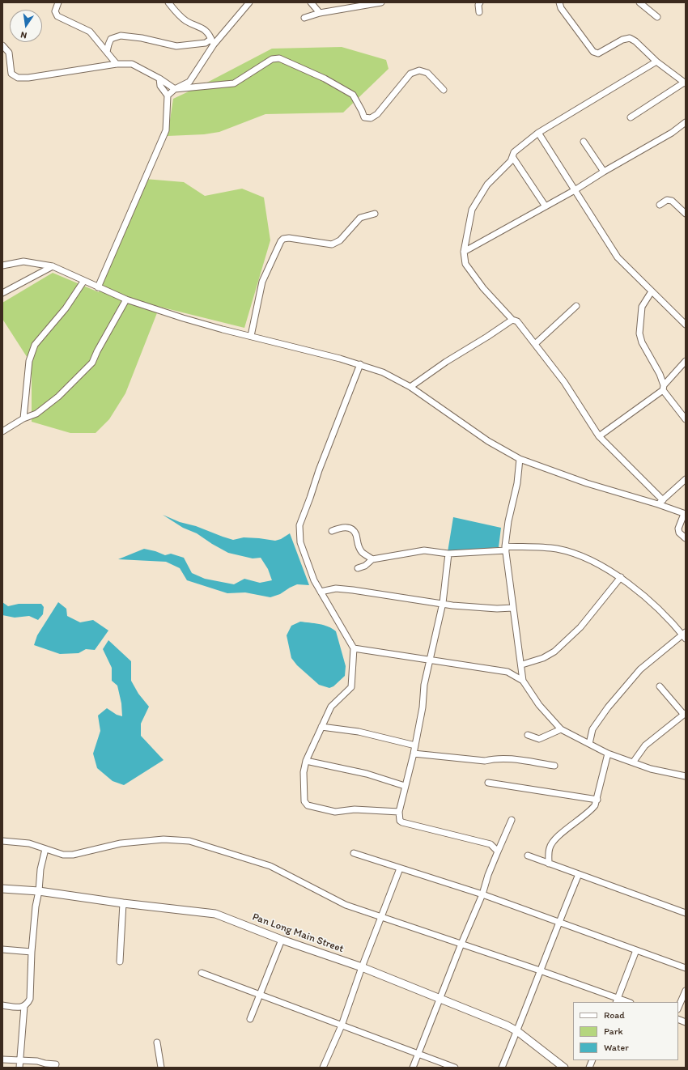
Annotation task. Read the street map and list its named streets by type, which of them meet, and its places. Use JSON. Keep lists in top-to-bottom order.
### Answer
{
  "streets": {
    "street": ["Pan Long Main Street"]
  },
  "legend": ["Road", "Park", "Water"],
  "north": "bottom"
}
